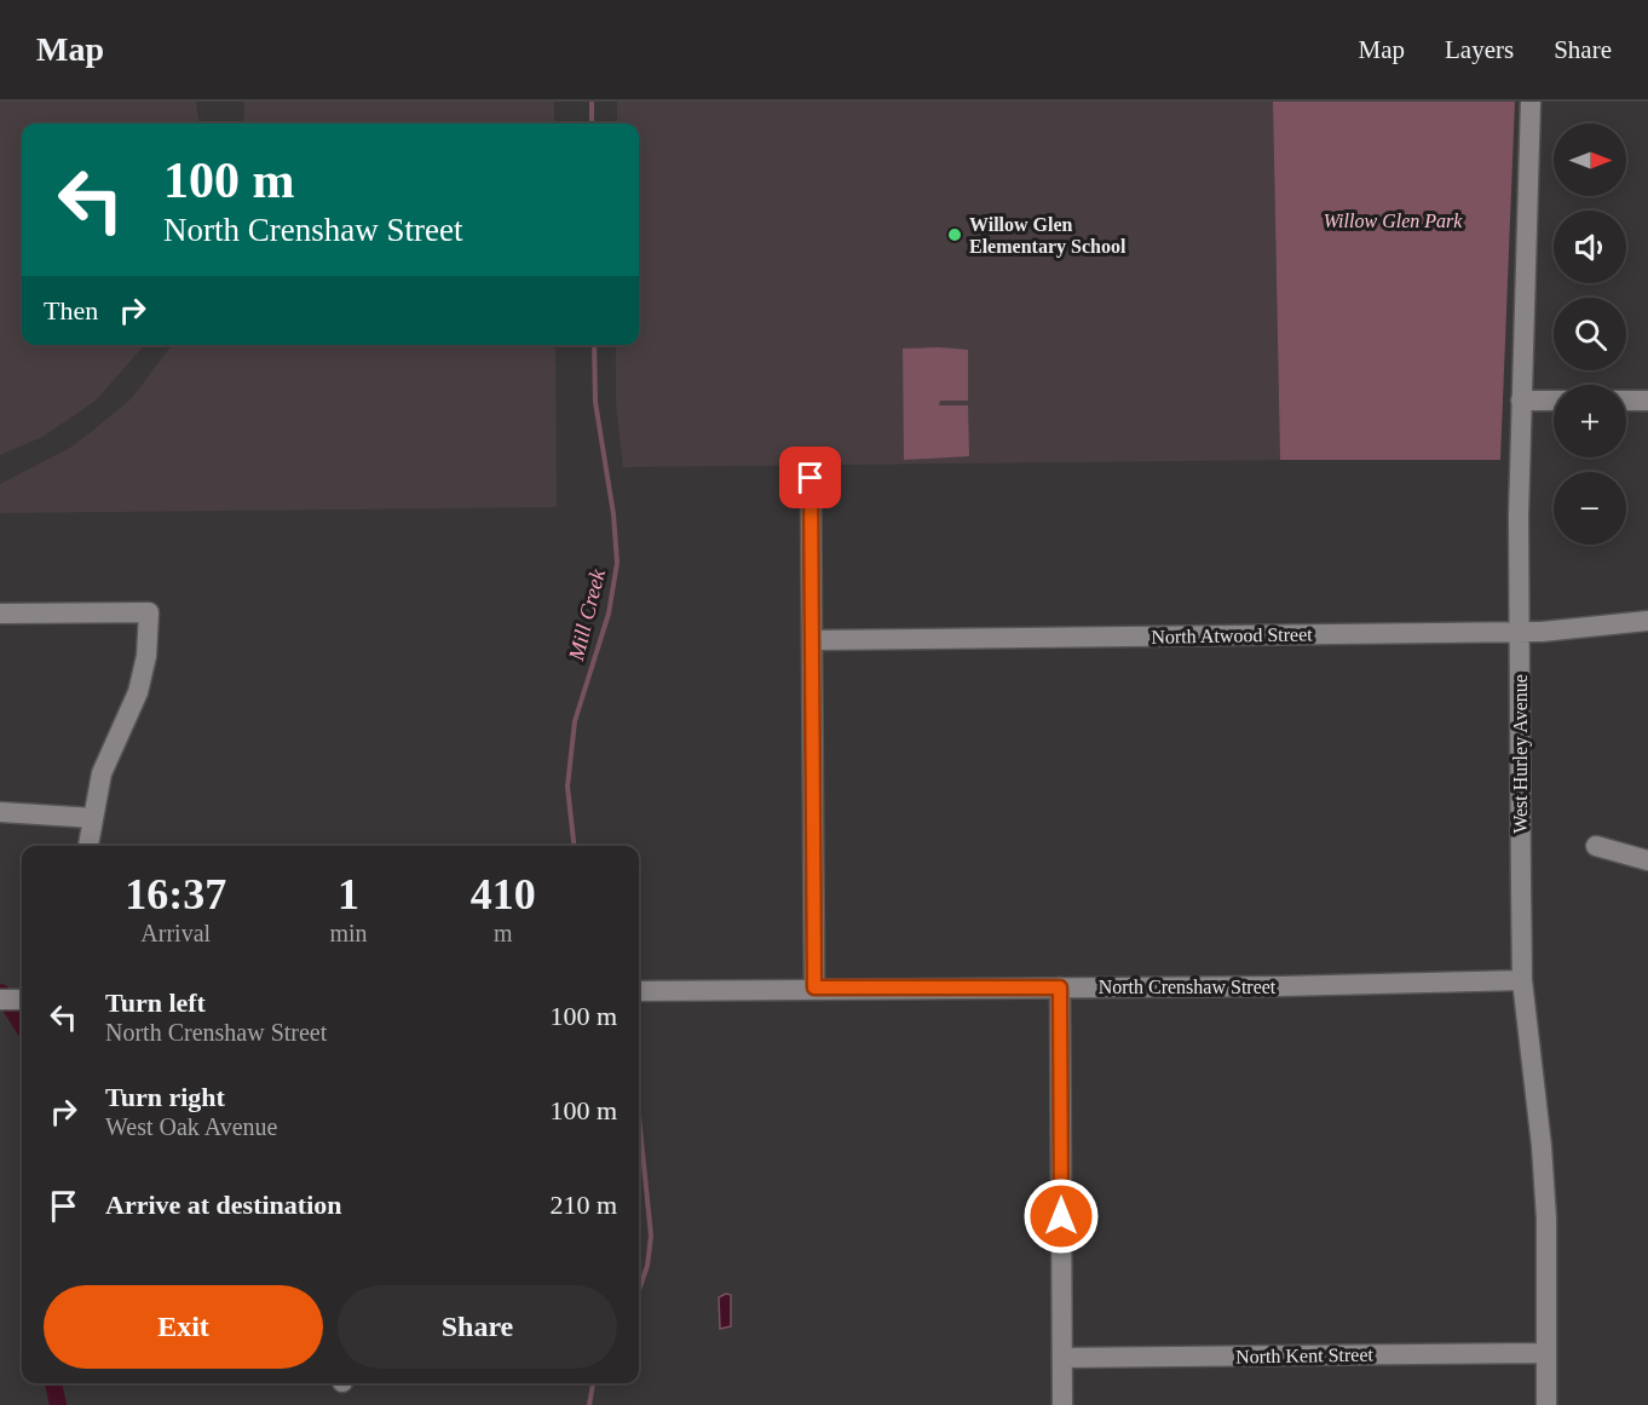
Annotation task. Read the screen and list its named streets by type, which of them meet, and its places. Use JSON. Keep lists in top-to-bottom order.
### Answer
{
  "streets": {
    "street": [
      "North Atwood Street",
      "West Hurley Avenue",
      "North Crenshaw Street",
      "North Kent Street"
    ]
  },
  "crossings": [
    ["North Atwood Street", "West Hurley Avenue"],
    ["West Hurley Avenue", "North Crenshaw Street"],
    ["West Hurley Avenue", "North Kent Street"]
  ],
  "water": ["Mill Creek"],
  "parks": ["Willow Glen Park"],
  "places": ["Willow Glen Elementary School"],
  "north": "right",
  "page": {
    "header": "Map",
    "nav": ["Map", "Layers", "Share"],
    "map_buttons": ["+", "−"],
    "turn": ["100 m", "North Crenshaw Street"],
    "then": "Then",
    "eta": [
      "16:37",
      "Arrival",
      "1",
      "min",
      "410",
      "m"
    ],
    "list": [
      {
        "name": "Turn left",
        "note": "North Crenshaw Street",
        "value": "100 m"
      },
      {
        "name": "Turn right",
        "note": "West Oak Avenue",
        "value": "100 m"
      },
      {
        "name": "Arrive at destination",
        "value": "210 m"
      }
    ],
    "buttons": ["Exit", "Share"]
  }
}
